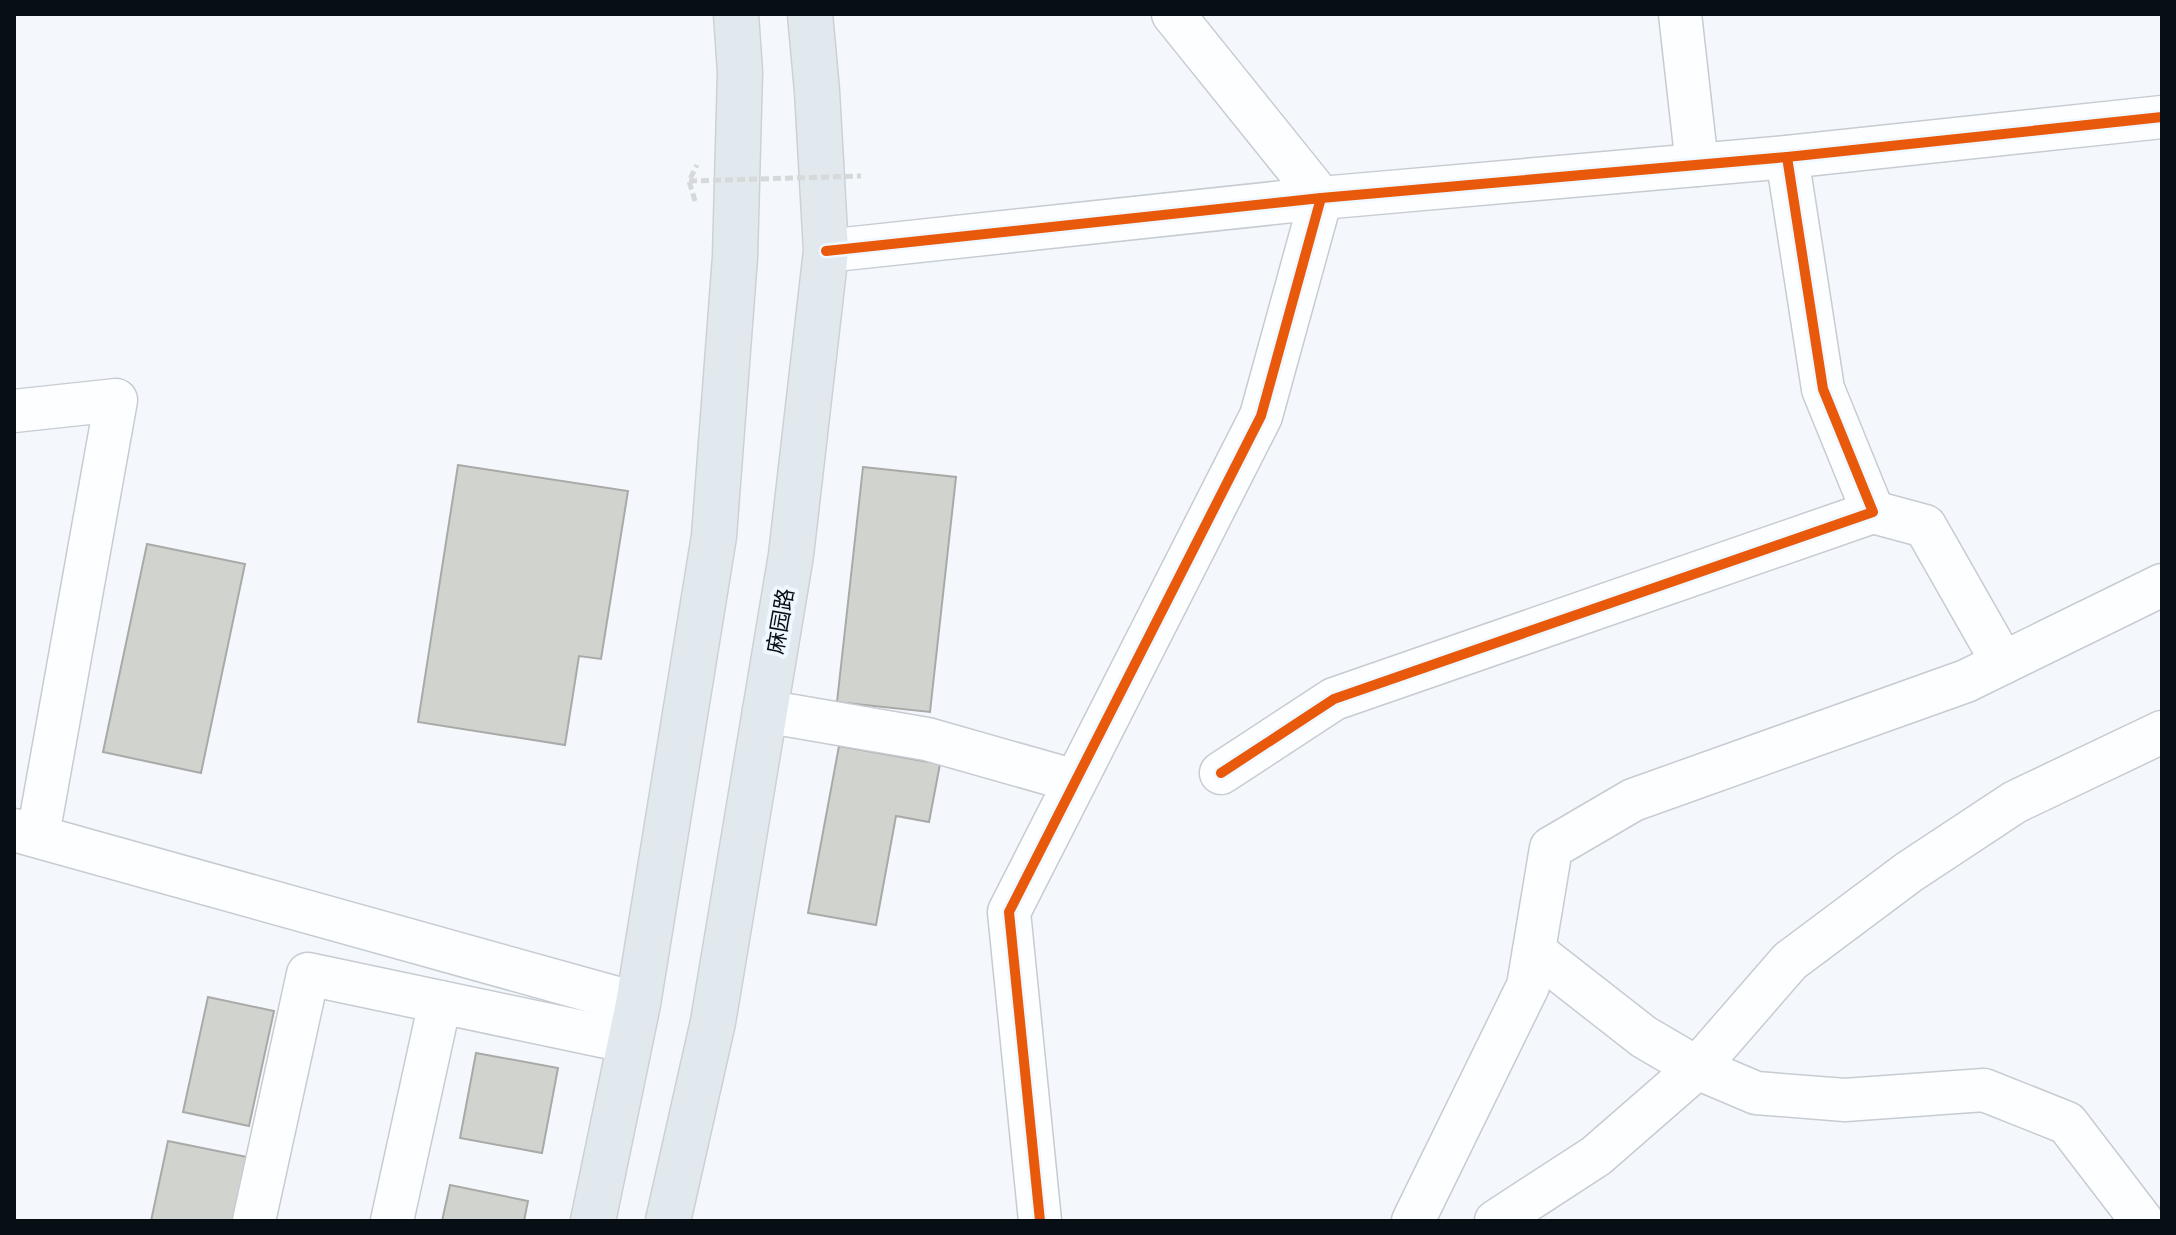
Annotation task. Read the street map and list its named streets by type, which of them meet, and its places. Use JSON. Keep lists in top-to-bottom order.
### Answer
{
  "streets": {
    "main road": ["麻园路"]
  }
}
